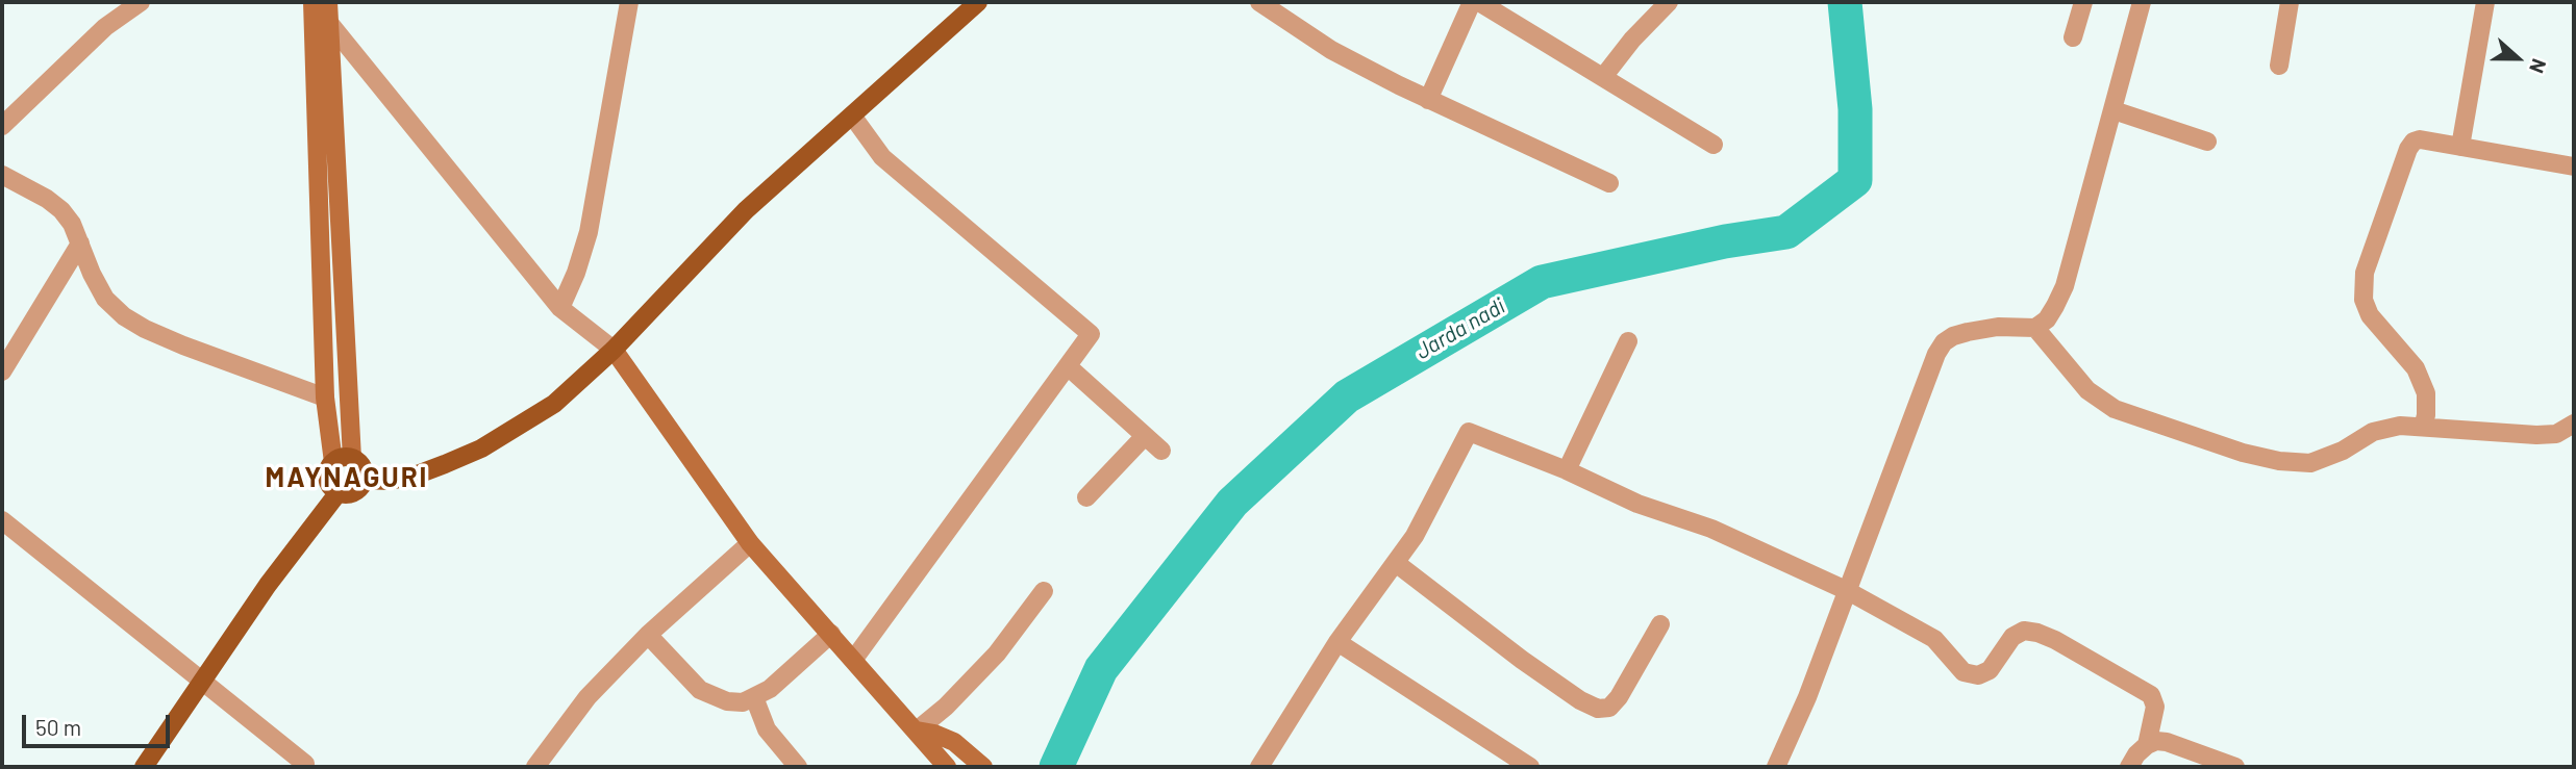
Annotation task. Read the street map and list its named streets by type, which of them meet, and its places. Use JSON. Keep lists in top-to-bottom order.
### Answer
{
  "districts": ["MAYNAGURI"],
  "water": ["Jarda nadi"],
  "scale_bar": "50 m",
  "north": "right"
}
